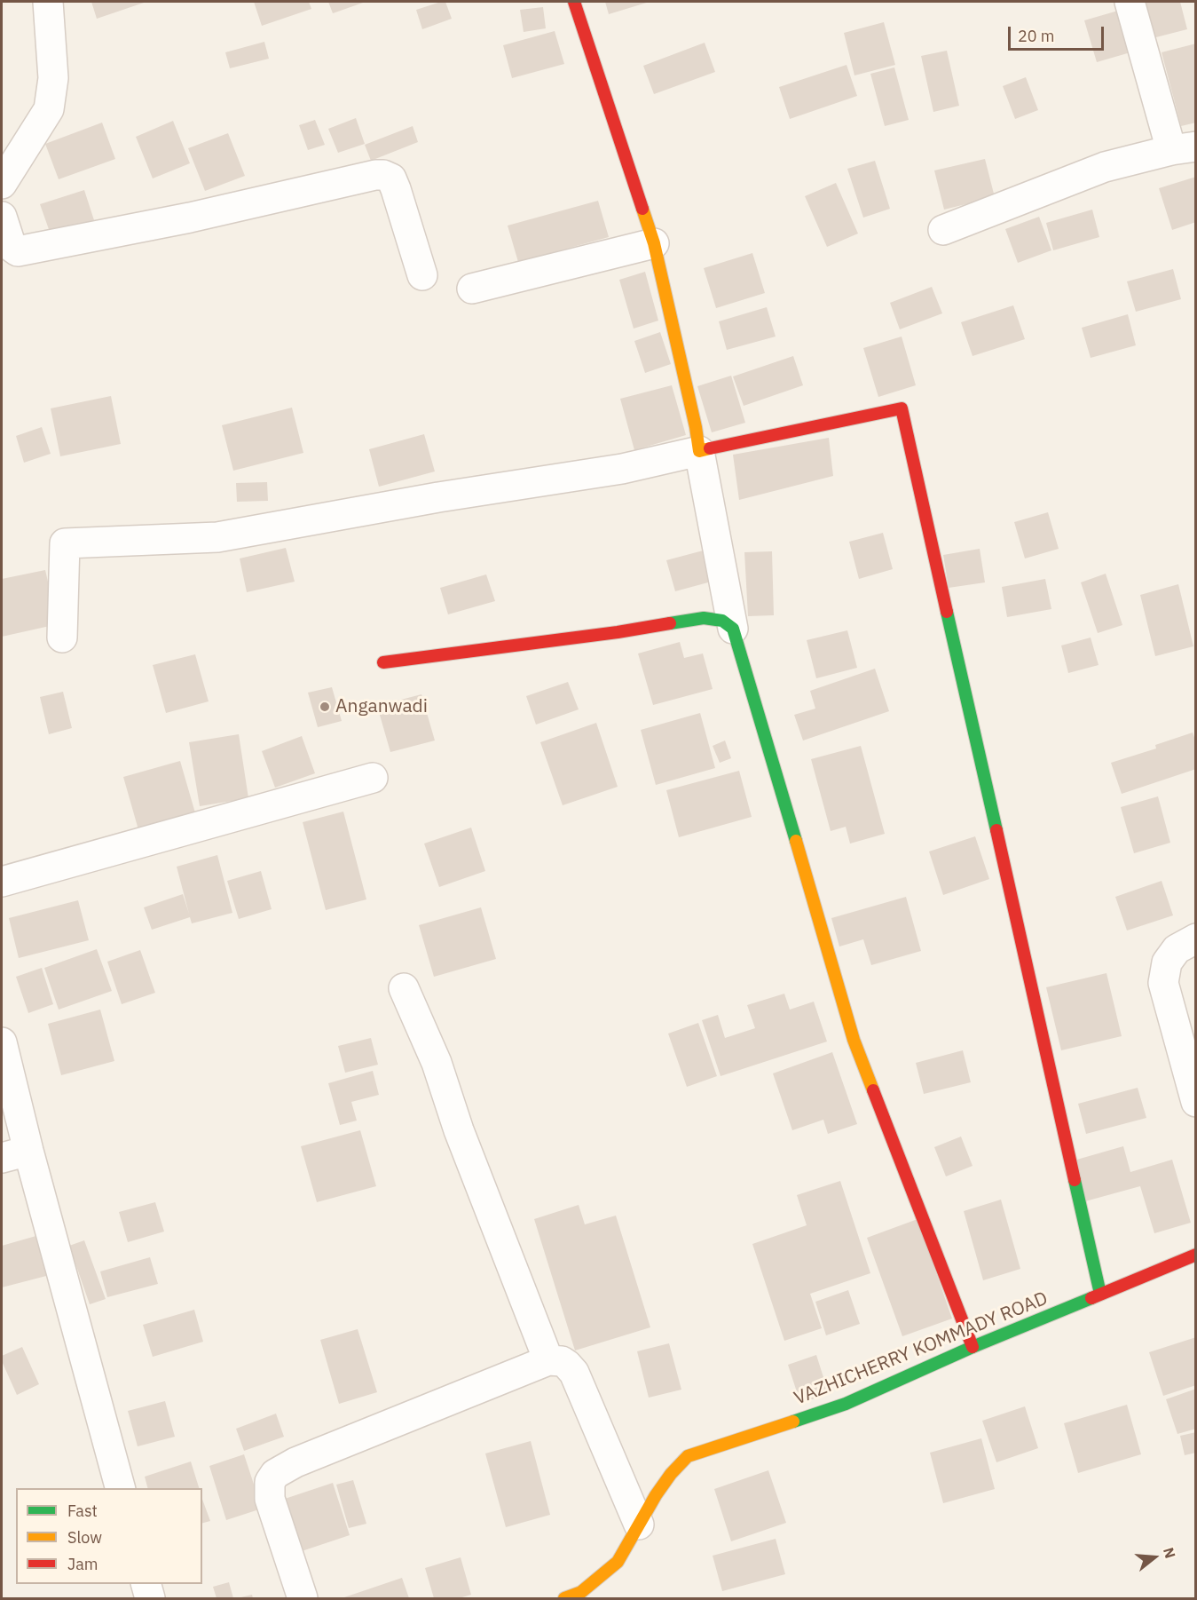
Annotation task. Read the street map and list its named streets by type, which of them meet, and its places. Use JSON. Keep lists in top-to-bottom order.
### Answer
{
  "streets": {
    "street": ["VAZHICHERRY KOMMADY ROAD"]
  },
  "places": ["Anganwadi"],
  "legend": ["Fast", "Slow", "Jam"],
  "scale_bar": "20 m",
  "north": "right"
}
